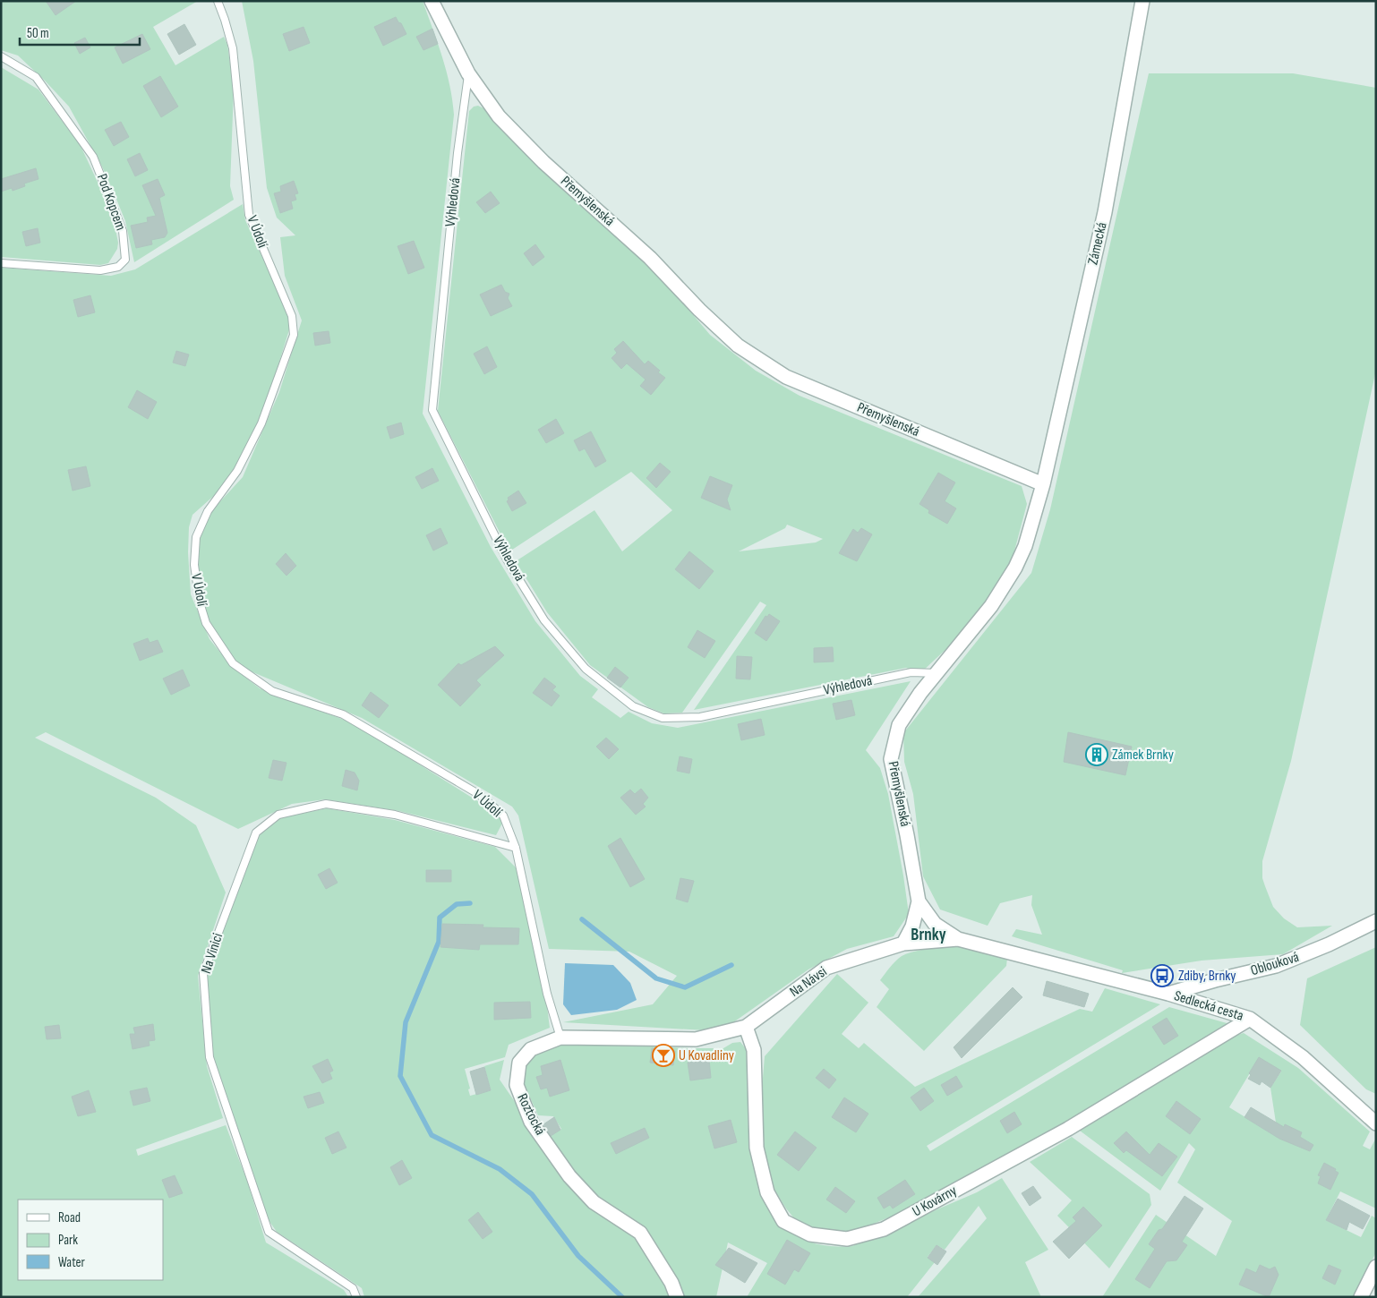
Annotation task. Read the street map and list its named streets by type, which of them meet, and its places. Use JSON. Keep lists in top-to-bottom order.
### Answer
{
  "streets": {
    "street": [
      "Přemyšlenská",
      "Zámecká",
      "Oblouková",
      "Na Návsi",
      "Sedlecká cesta",
      "Roztocká",
      "U Kovárny"
    ],
    "lane": [
      "Pod Kopcem",
      "Výhledová",
      "V Údolí",
      "Na Vinici"
    ]
  },
  "crossings": [
    ["Přemyšlenská", "Výhledová"],
    ["Přemyšlenská", "Zámecká"],
    ["V Údolí", "Na Vinici"],
    ["V Údolí", "Roztocká"],
    ["Oblouková", "Sedlecká cesta"],
    ["Na Návsi", "Sedlecká cesta"],
    ["Na Návsi", "Roztocká"],
    ["Na Návsi", "U Kovárny"],
    ["Sedlecká cesta", "U Kovárny"],
    ["Roztocká", "U Kovárny"]
  ],
  "districts": ["Brnky"],
  "places": {
    "building": ["Zámek Brnky"],
    "bus stop": ["Zdiby, Brnky"],
    "bar": ["U Kovadliny"]
  },
  "legend": ["Road", "Park", "Water"],
  "scale_bar": "50 m"
}
